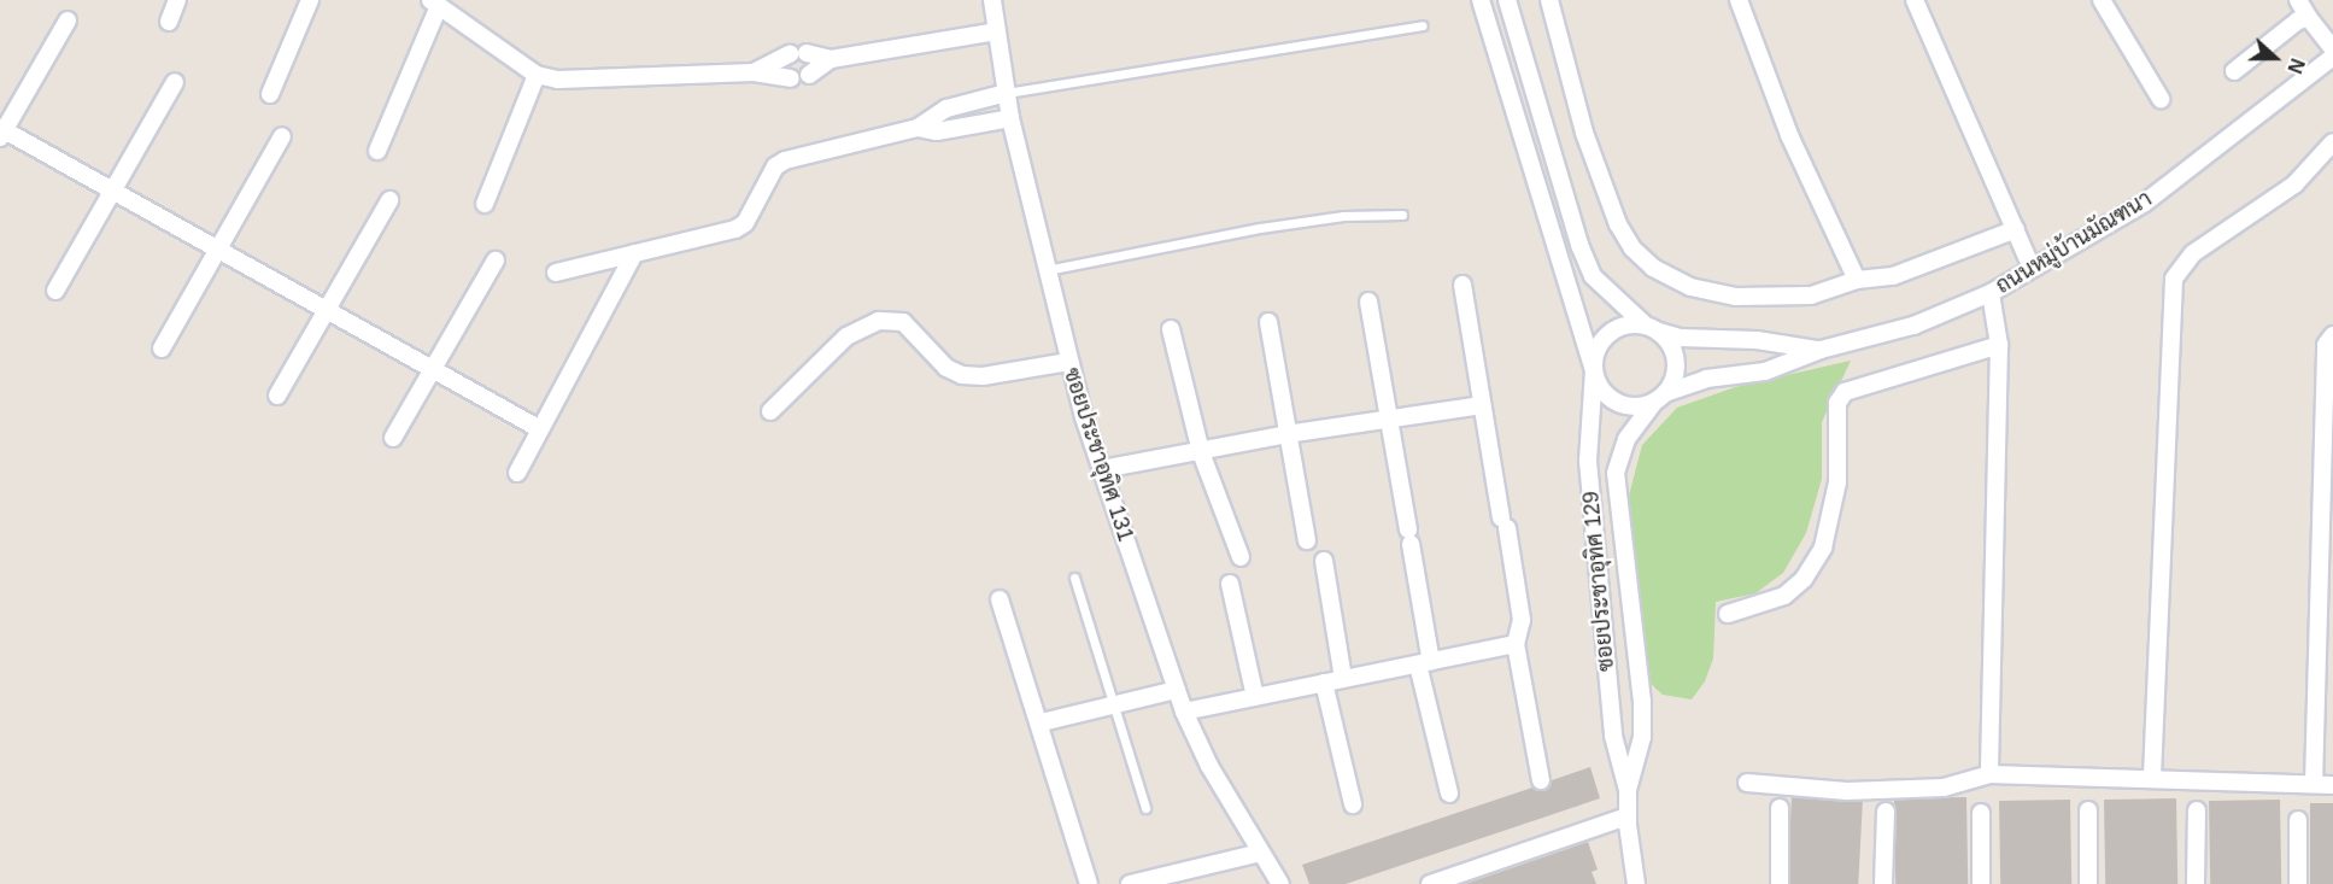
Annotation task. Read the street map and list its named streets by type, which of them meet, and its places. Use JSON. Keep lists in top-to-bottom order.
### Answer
{
  "streets": {
    "street": ["ถนนหมู่บ้านมัณฑนา", "ซอยประชาอุทิศ 131", "ซอยประชาอุทิศ 129"]
  },
  "crossings": [
    ["ถนนหมู่บ้านมัณฑนา", "ซอยประชาอุทิศ 129"]
  ],
  "north": "right"
}
